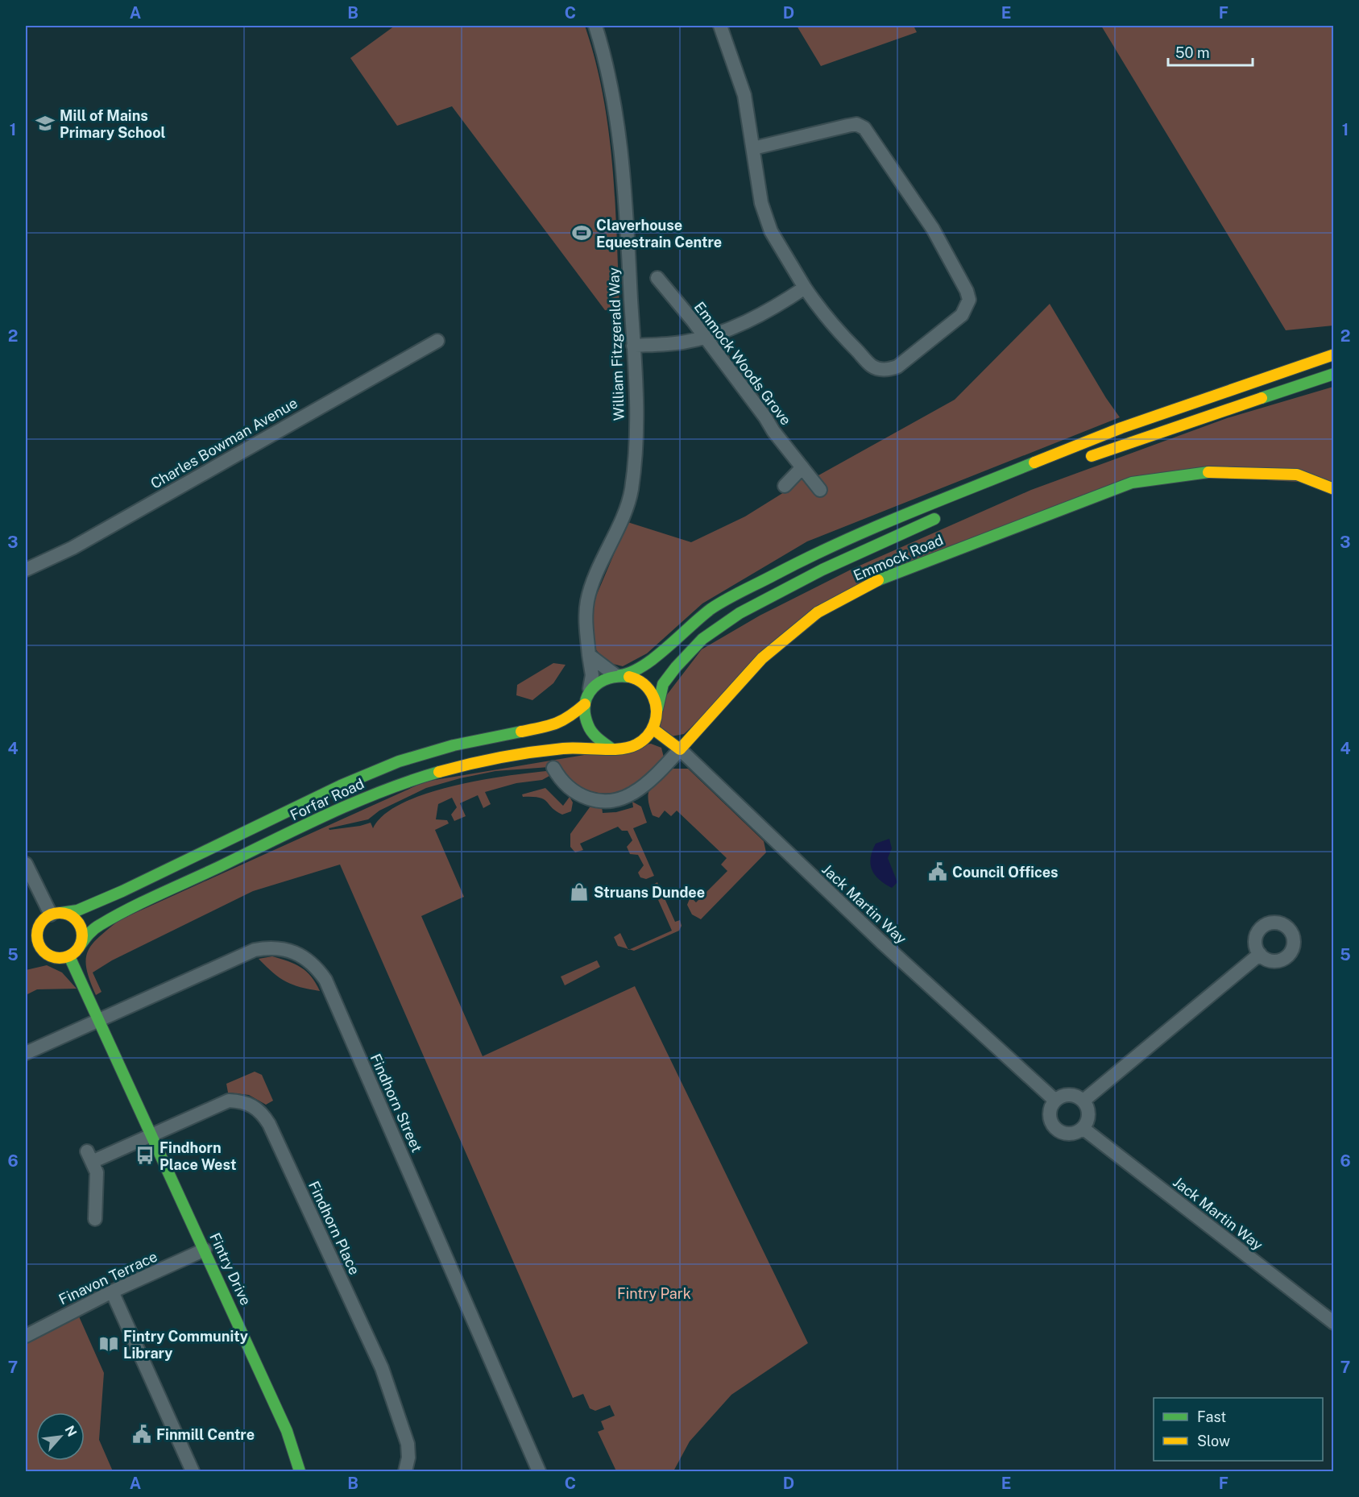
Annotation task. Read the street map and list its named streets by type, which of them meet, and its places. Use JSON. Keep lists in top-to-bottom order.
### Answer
{
  "streets": {
    "main road": [
      "Emmock Road",
      "Forfar Road",
      "Jack Martin Way",
      "Fintry Drive"
    ],
    "street": [
      "William Fitzgerald Way",
      "Emmock Woods Grove",
      "Charles Bowman Avenue",
      "Findhorn Street",
      "Findhorn Place",
      "Finavon Terrace"
    ]
  },
  "crossings": [
    ["William Fitzgerald Way", "Forfar Road"],
    ["William Fitzgerald Way", "Jack Martin Way"],
    ["Emmock Road", "Jack Martin Way"],
    ["Forfar Road", "Jack Martin Way"],
    ["Forfar Road", "Fintry Drive"],
    ["Findhorn Street", "Fintry Drive"],
    ["Findhorn Place", "Fintry Drive"],
    ["Fintry Drive", "Finavon Terrace"]
  ],
  "parks": ["Fintry Park"],
  "places": {
    "school or university": ["Mill of Mains Primary School"],
    "sports": ["Claverhouse Equestrain Centre"],
    "public building": ["Council Offices", "Finmill Centre"],
    "shop": ["Struans Dundee"],
    "bus stop": ["Findhorn Place West"],
    "library": ["Fintry Community Library"]
  },
  "legend": ["Fast", "Slow"],
  "scale_bar": "50 m",
  "north": "top right",
  "grid": {
    "columns": [
      "A",
      "B",
      "C",
      "D",
      "E",
      "F"
    ],
    "rows": [
      "1",
      "2",
      "3",
      "4",
      "5",
      "6",
      "7"
    ]
  }
}
